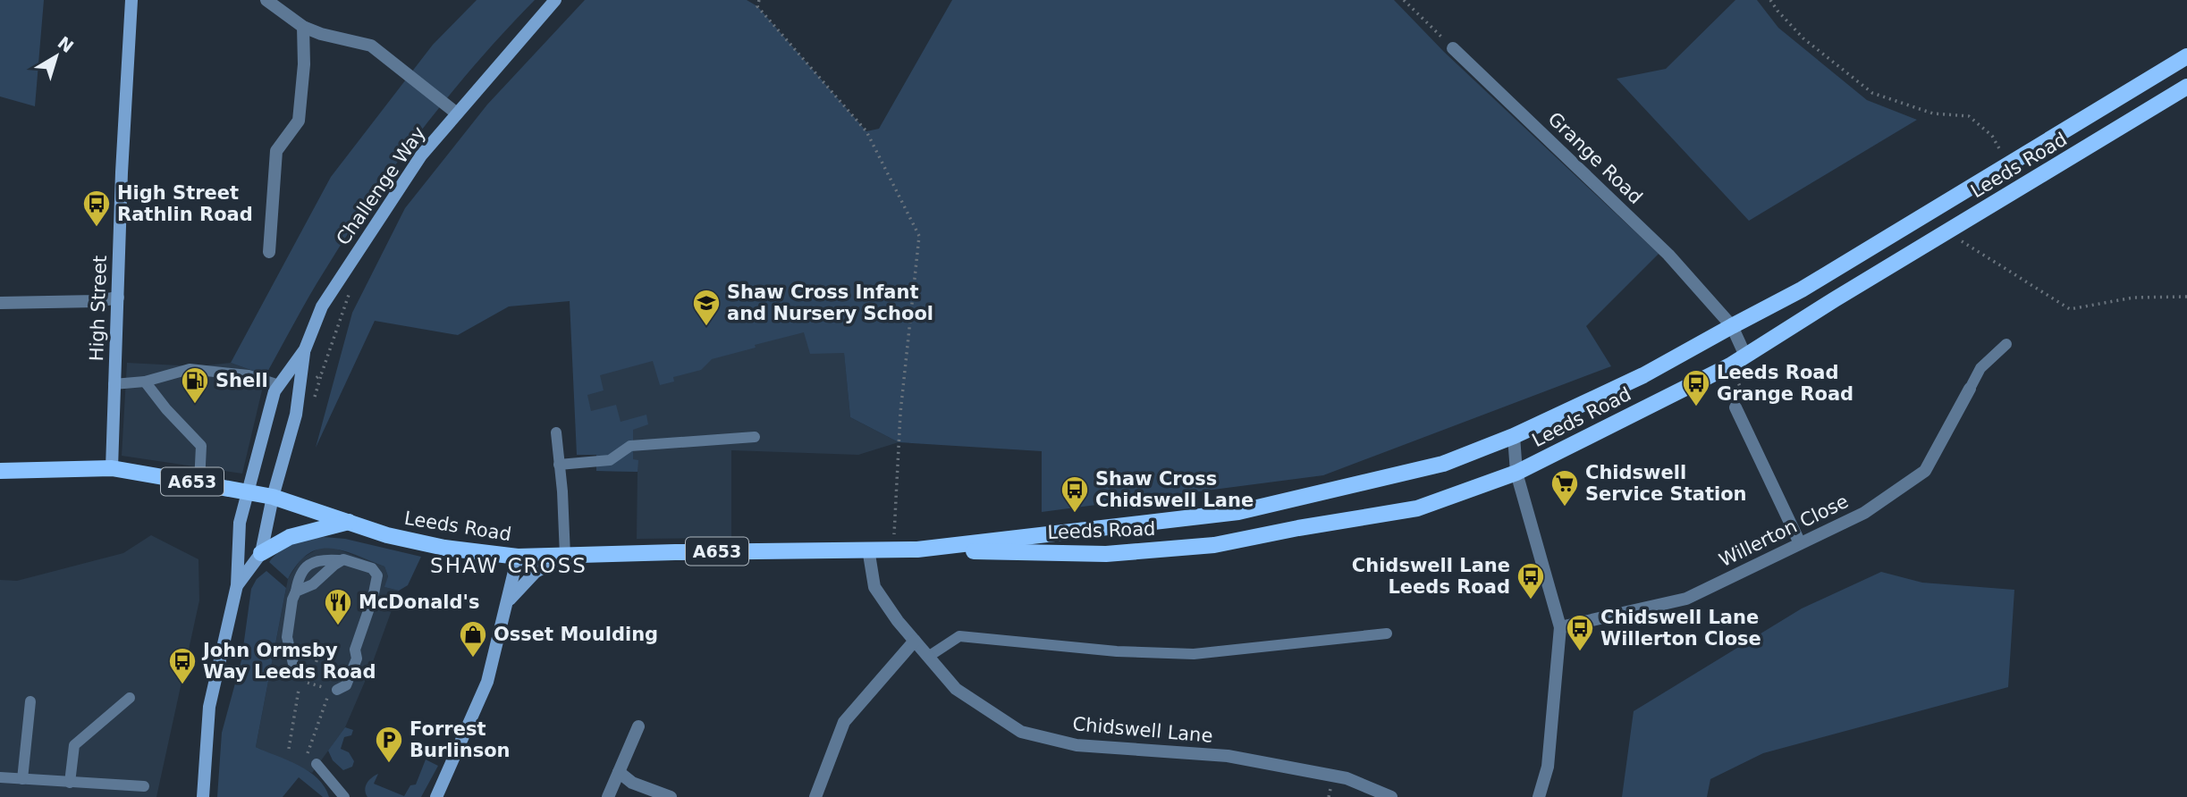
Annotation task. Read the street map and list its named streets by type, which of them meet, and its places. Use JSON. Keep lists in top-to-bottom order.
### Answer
{
  "streets": {
    "main road": [
      "Leeds Road",
      "Challenge Way",
      "High Street",
      "A653"
    ],
    "street": ["Grange Road", "Willerton Close", "Chidswell Lane"]
  },
  "crossings": [
    ["Grange Road", "Leeds Road"],
    ["Leeds Road", "Challenge Way"],
    ["Leeds Road", "High Street"],
    ["Leeds Road", "Chidswell Lane"]
  ],
  "districts": ["SHAW CROSS"],
  "places": {
    "bus stop": [
      "High Street Rathlin Road",
      "Leeds Road Grange Road",
      "Shaw Cross Chidswell Lane",
      "Chidswell Lane Leeds Road",
      "Chidswell Lane Willerton Close",
      "John Ormsby Way Leeds Road"
    ],
    "school or university": ["Shaw Cross Infant and Nursery School"],
    "fuel station": ["Shell"],
    "supermarket": ["Chidswell Service Station"],
    "restaurant": ["McDonald's"],
    "shop": ["Osset Moulding"],
    "parking": ["Forrest Burlinson"]
  },
  "north": "top right"
}
